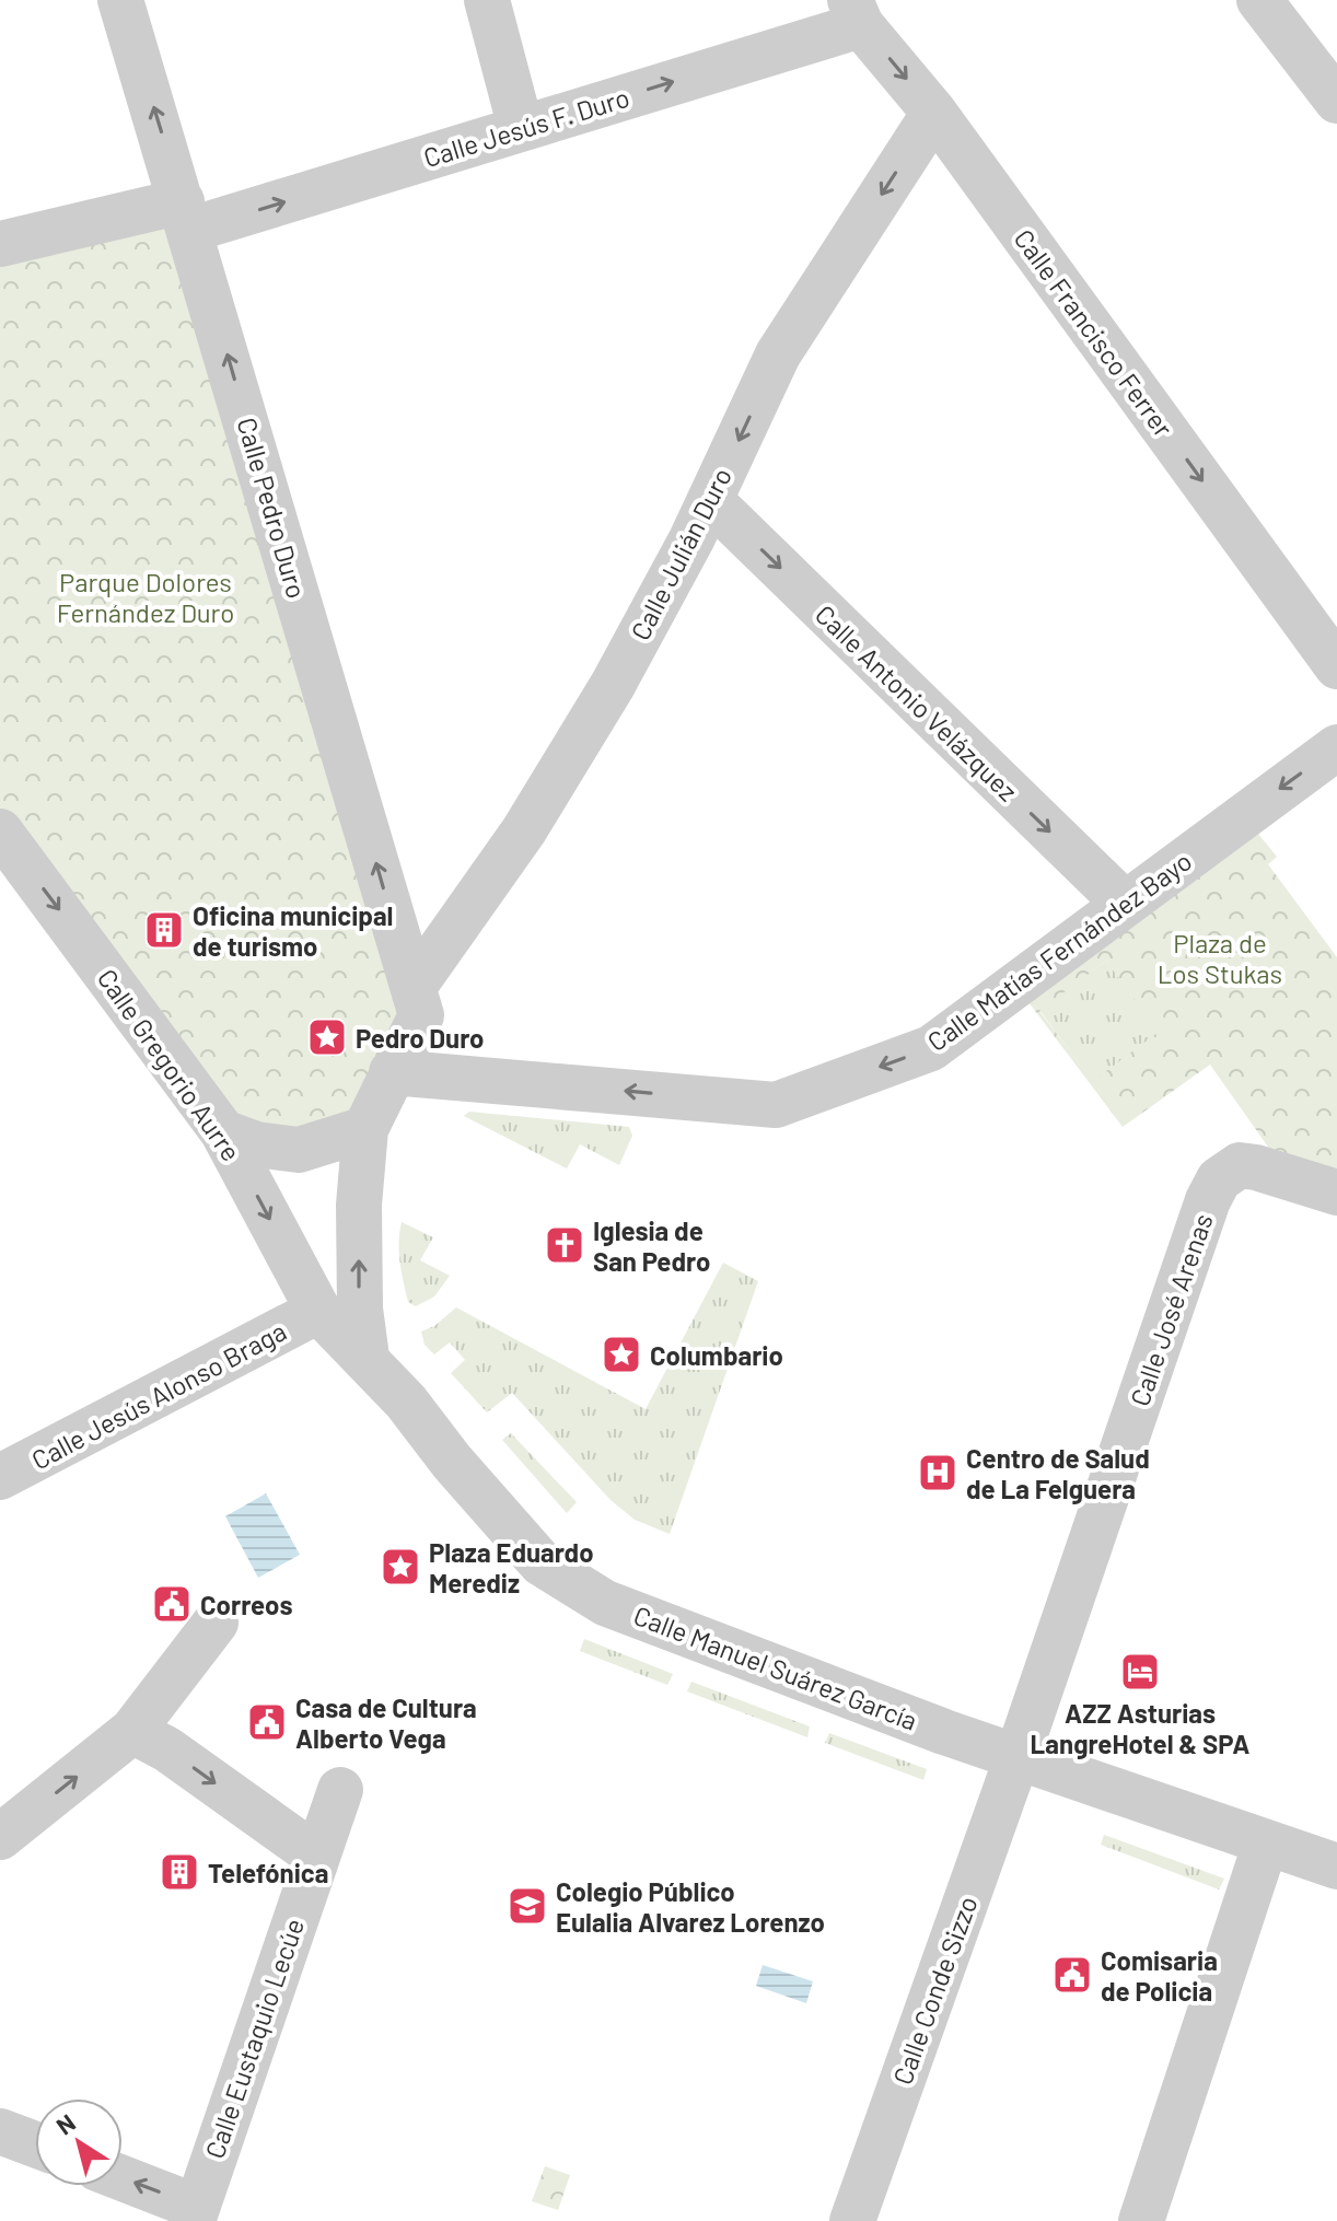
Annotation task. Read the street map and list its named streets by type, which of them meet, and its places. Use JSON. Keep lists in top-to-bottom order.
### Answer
{
  "streets": {
    "street": [
      "Calle Jesús F. Duro",
      "Calle Francisco Ferrer",
      "Calle Pedro Duro",
      "Calle Julián Duro",
      "Calle Antonio Velázquez",
      "Calle Matías Fernández Bayo",
      "Calle Gregorio Aurre",
      "Calle José Arenas",
      "Calle Jesús Alonso Braga",
      "Calle Manuel Suárez García",
      "Calle Conde Sizzo",
      "Calle Eustaquio Lecúe"
    ]
  },
  "crossings": [
    ["Calle Jesús F. Duro", "Calle Francisco Ferrer"],
    ["Calle Jesús F. Duro", "Calle Pedro Duro"],
    ["Calle Francisco Ferrer", "Calle Julián Duro"],
    ["Calle Pedro Duro", "Calle Julián Duro"],
    ["Calle Julián Duro", "Calle Antonio Velázquez"],
    ["Calle Julián Duro", "Calle Matías Fernández Bayo"],
    ["Calle Julián Duro", "Calle Manuel Suárez García"],
    ["Calle Antonio Velázquez", "Calle Matías Fernández Bayo"],
    ["Calle Gregorio Aurre", "Calle Jesús Alonso Braga"],
    ["Calle Gregorio Aurre", "Calle Manuel Suárez García"],
    ["Calle José Arenas", "Calle Manuel Suárez García"],
    ["Calle José Arenas", "Calle Conde Sizzo"],
    ["Calle Jesús Alonso Braga", "Calle Manuel Suárez García"],
    ["Calle Manuel Suárez García", "Calle Conde Sizzo"]
  ],
  "one_way": [
    "Calle Jesús F. Duro",
    "Calle Francisco Ferrer",
    "Calle Pedro Duro",
    "Calle Antonio Velázquez",
    "Calle Matías Fernández Bayo",
    "Calle Gregorio Aurre"
  ],
  "parks": ["Parque Dolores Fernández Duro", "Plaza de Los Stukas"],
  "places": {
    "building": ["Oficina municipal de turismo", "Telefónica"],
    "place": ["Pedro Duro", "Columbario", "Plaza Eduardo Merediz"],
    "church": ["Iglesia de San Pedro"],
    "hospital": ["Centro de Salud de La Felguera"],
    "public building": ["Correos", "Casa de Cultura Alberto Vega", "Comisaria de Policia"],
    "hotel": ["AZZ Asturias LangreHotel & SPA"],
    "school or university": ["Colegio Público Eulalia Alvarez Lorenzo"]
  },
  "north": "top left"
}
